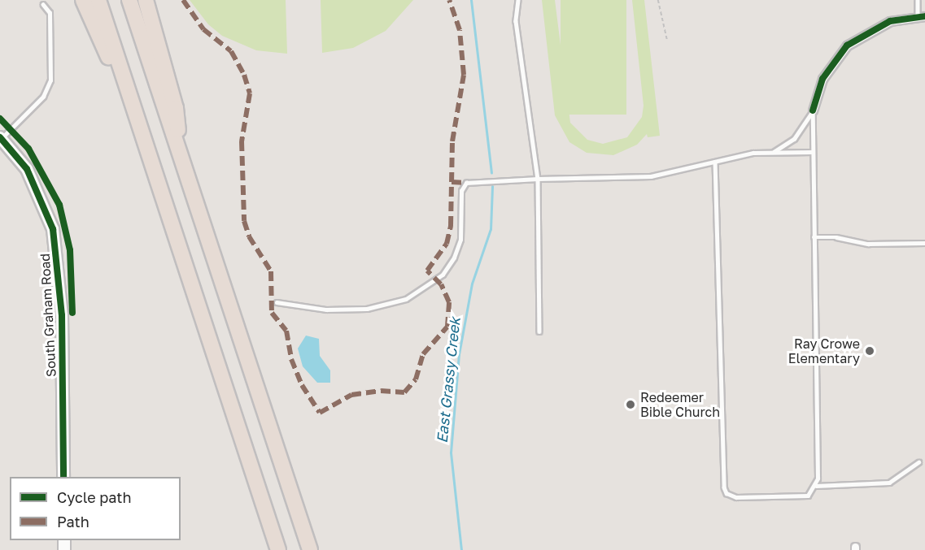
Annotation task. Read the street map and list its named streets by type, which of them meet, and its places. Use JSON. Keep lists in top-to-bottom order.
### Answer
{
  "streets": {
    "street": ["South Graham Road"]
  },
  "water": ["East Grassy Creek"],
  "places": ["Ray Crowe Elementary", "Redeemer Bible Church"],
  "legend": ["Cycle path", "Path"]
}
